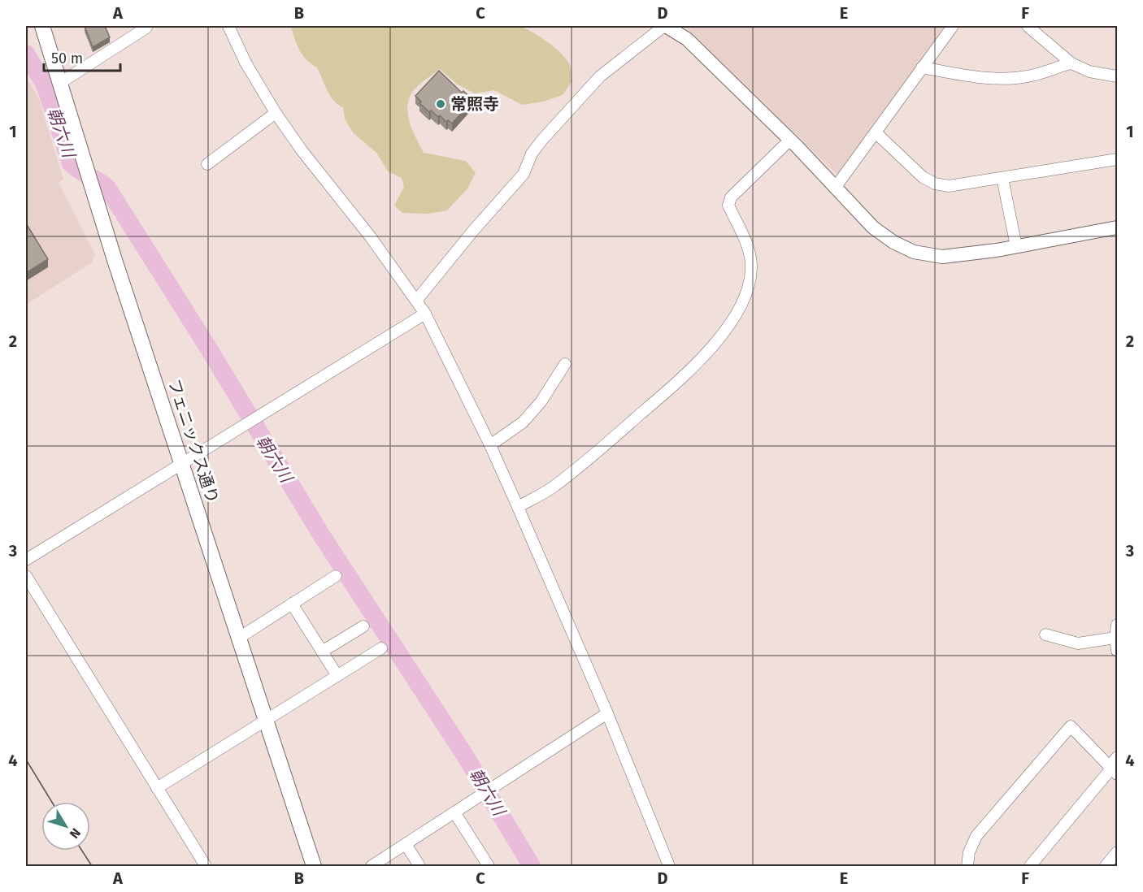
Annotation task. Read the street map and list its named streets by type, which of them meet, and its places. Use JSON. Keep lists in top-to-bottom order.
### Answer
{
  "streets": {
    "main road": ["フェニックス通り"]
  },
  "water": ["朝六川"],
  "places": ["常照寺"],
  "scale_bar": "50 m",
  "north": "bottom right",
  "grid": {
    "columns": [
      "A",
      "B",
      "C",
      "D",
      "E",
      "F"
    ],
    "rows": [
      "1",
      "2",
      "3",
      "4"
    ]
  }
}
